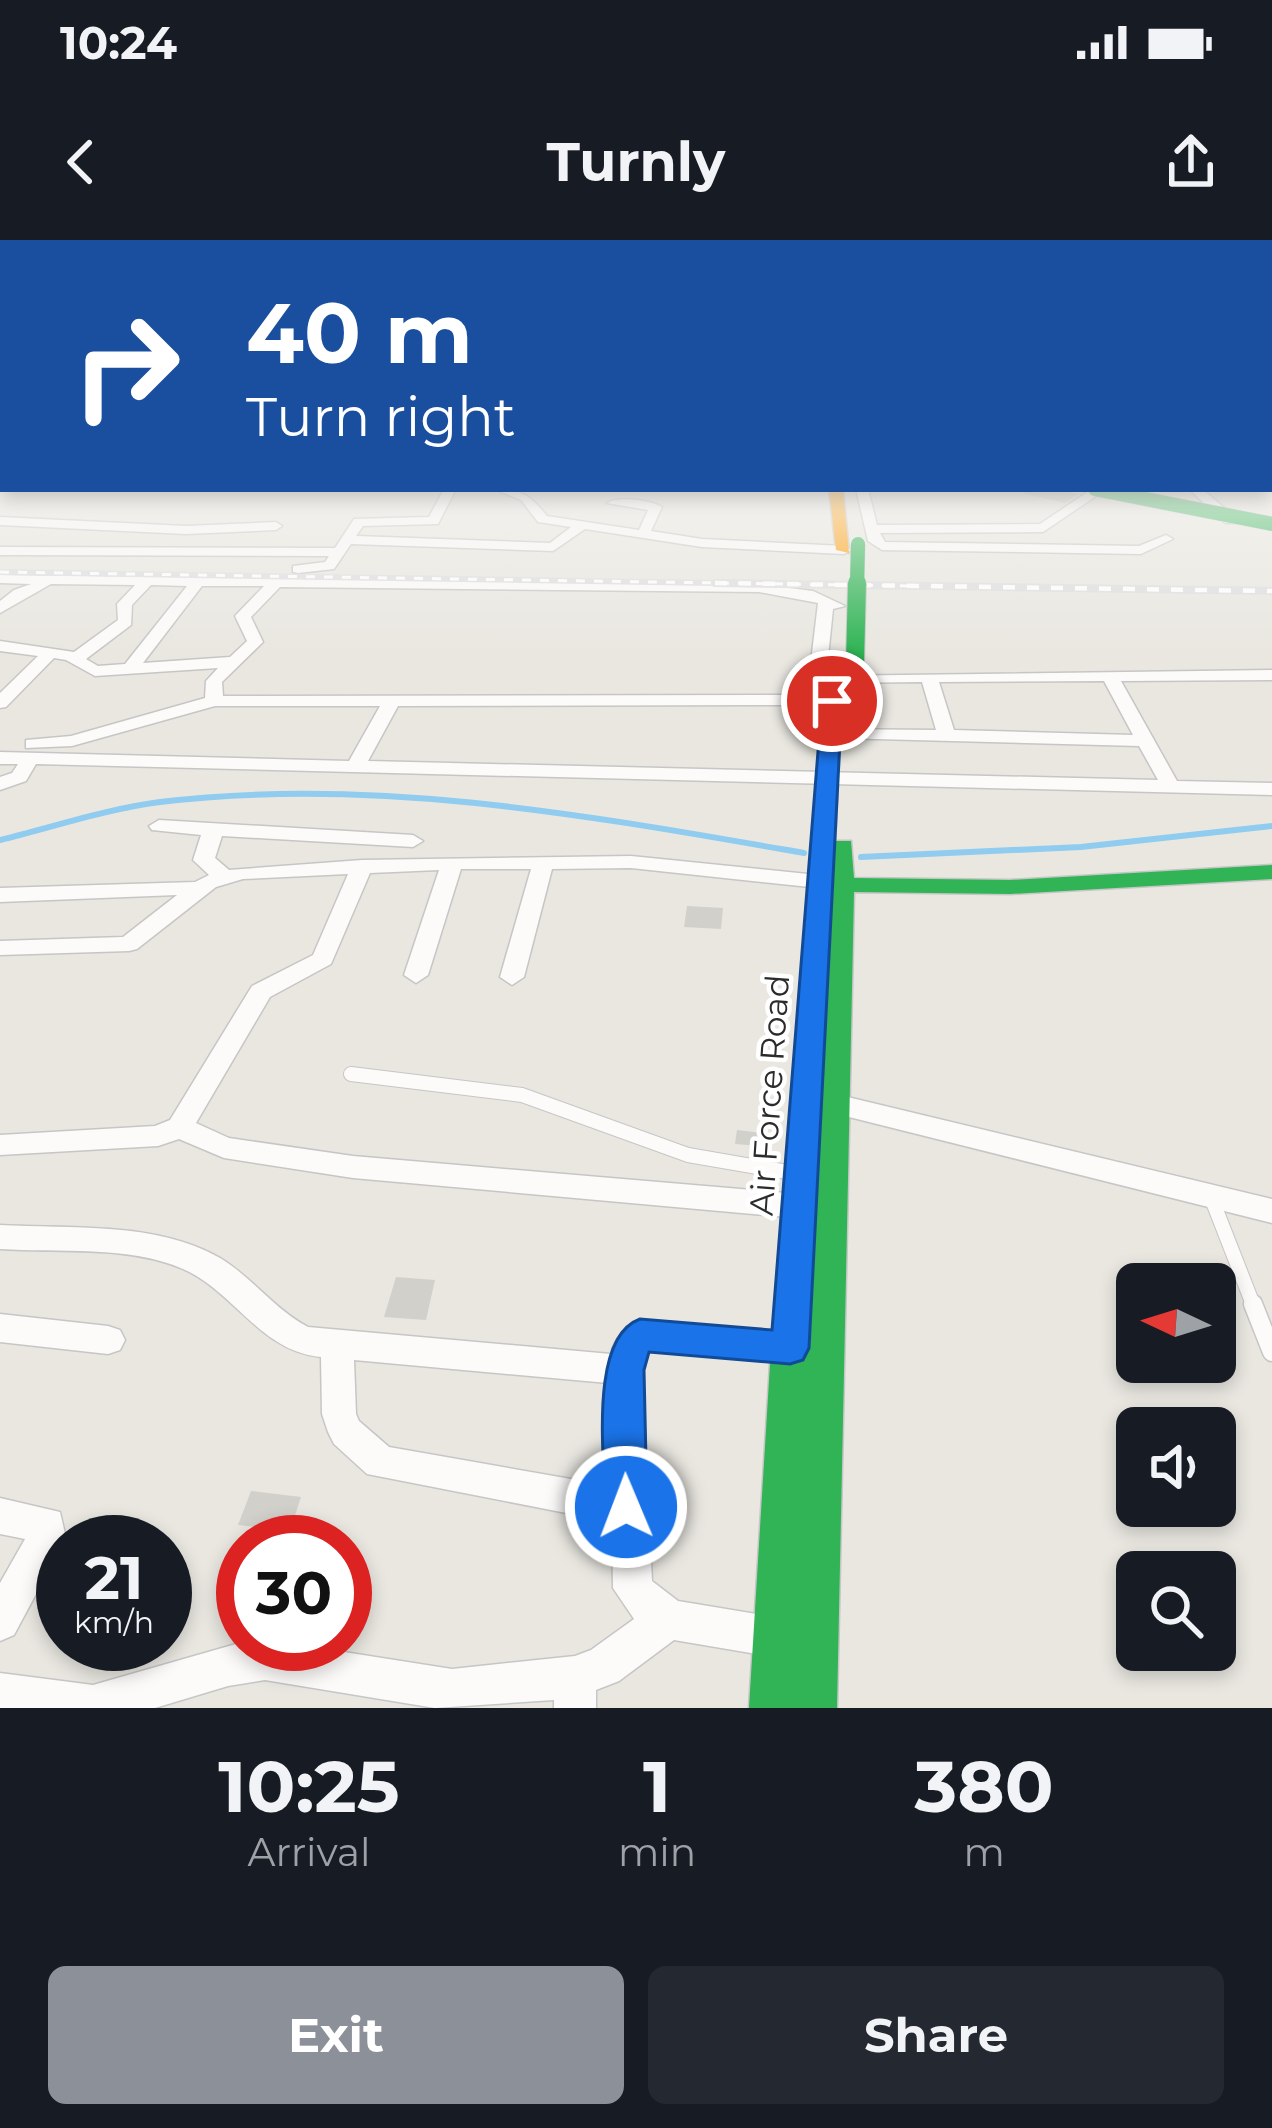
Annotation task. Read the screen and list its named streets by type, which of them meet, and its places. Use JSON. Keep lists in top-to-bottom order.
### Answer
{
  "streets": {
    "street": ["Air Force Road"]
  },
  "north": "left",
  "page": {
    "status": "10:24",
    "header": "Turnly",
    "turn": ["40 m", "Turn right"],
    "speed": "21 km/h",
    "limit": "30",
    "eta": [
      "10:25",
      "Arrival",
      "1",
      "min",
      "380",
      "m"
    ],
    "buttons": ["Exit", "Share"]
  }
}
